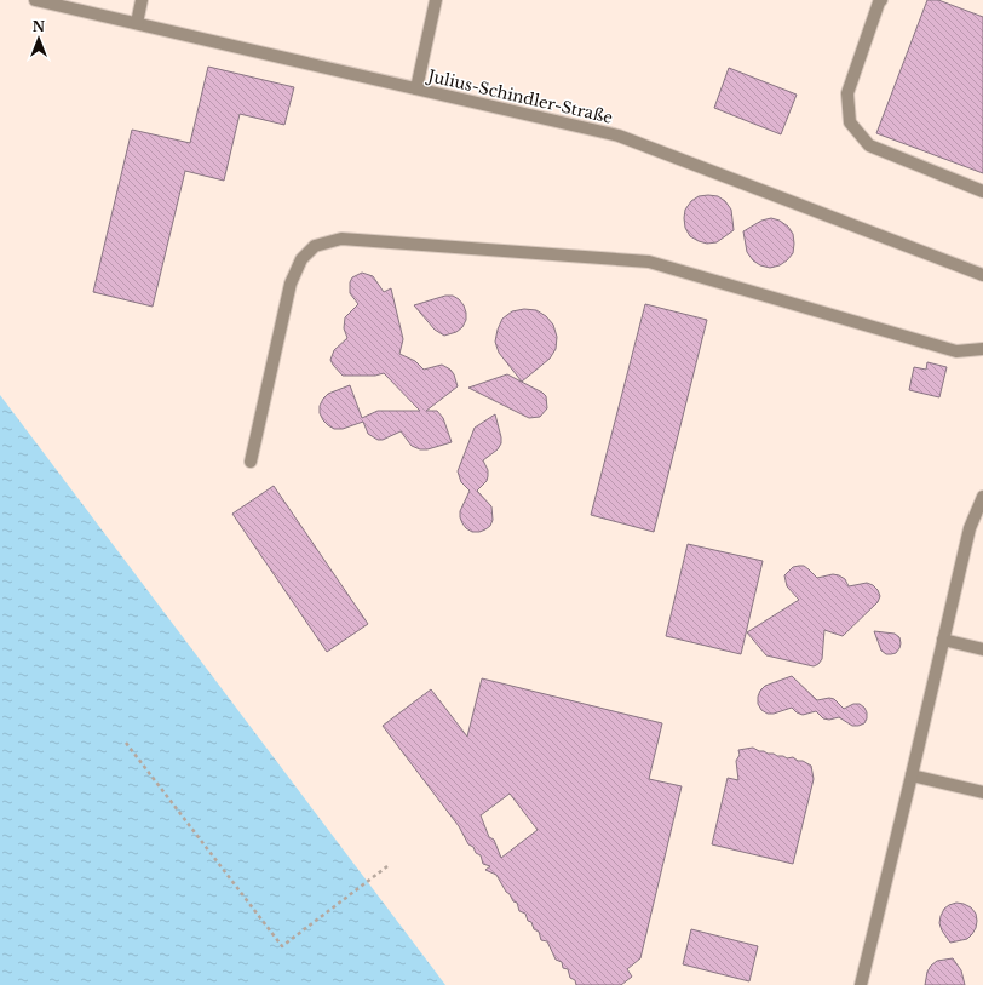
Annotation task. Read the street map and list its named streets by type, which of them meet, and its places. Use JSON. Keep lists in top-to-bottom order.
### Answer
{
  "streets": {
    "street": ["Julius-Schindler-Straße"]
  },
  "north": "top"
}
